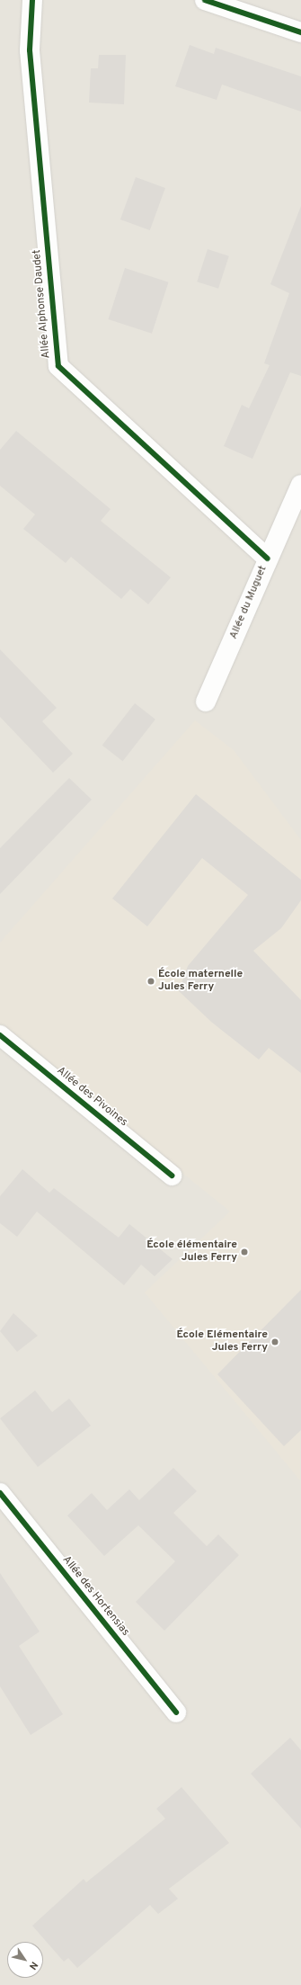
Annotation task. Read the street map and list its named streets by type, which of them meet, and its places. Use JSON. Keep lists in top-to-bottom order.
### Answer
{
  "streets": {
    "street": [
      "Allée Alphonse Daudet",
      "Allée du Muguet",
      "Allée des Pivoines",
      "Allée des Hortensias"
    ]
  },
  "crossings": [
    ["Allée Alphonse Daudet", "Allée du Muguet"]
  ],
  "places": ["École maternelle Jules Ferry", "École élémentaire Jules Ferry", "École Elémentaire Jules Ferry"],
  "north": "bottom right"
}
